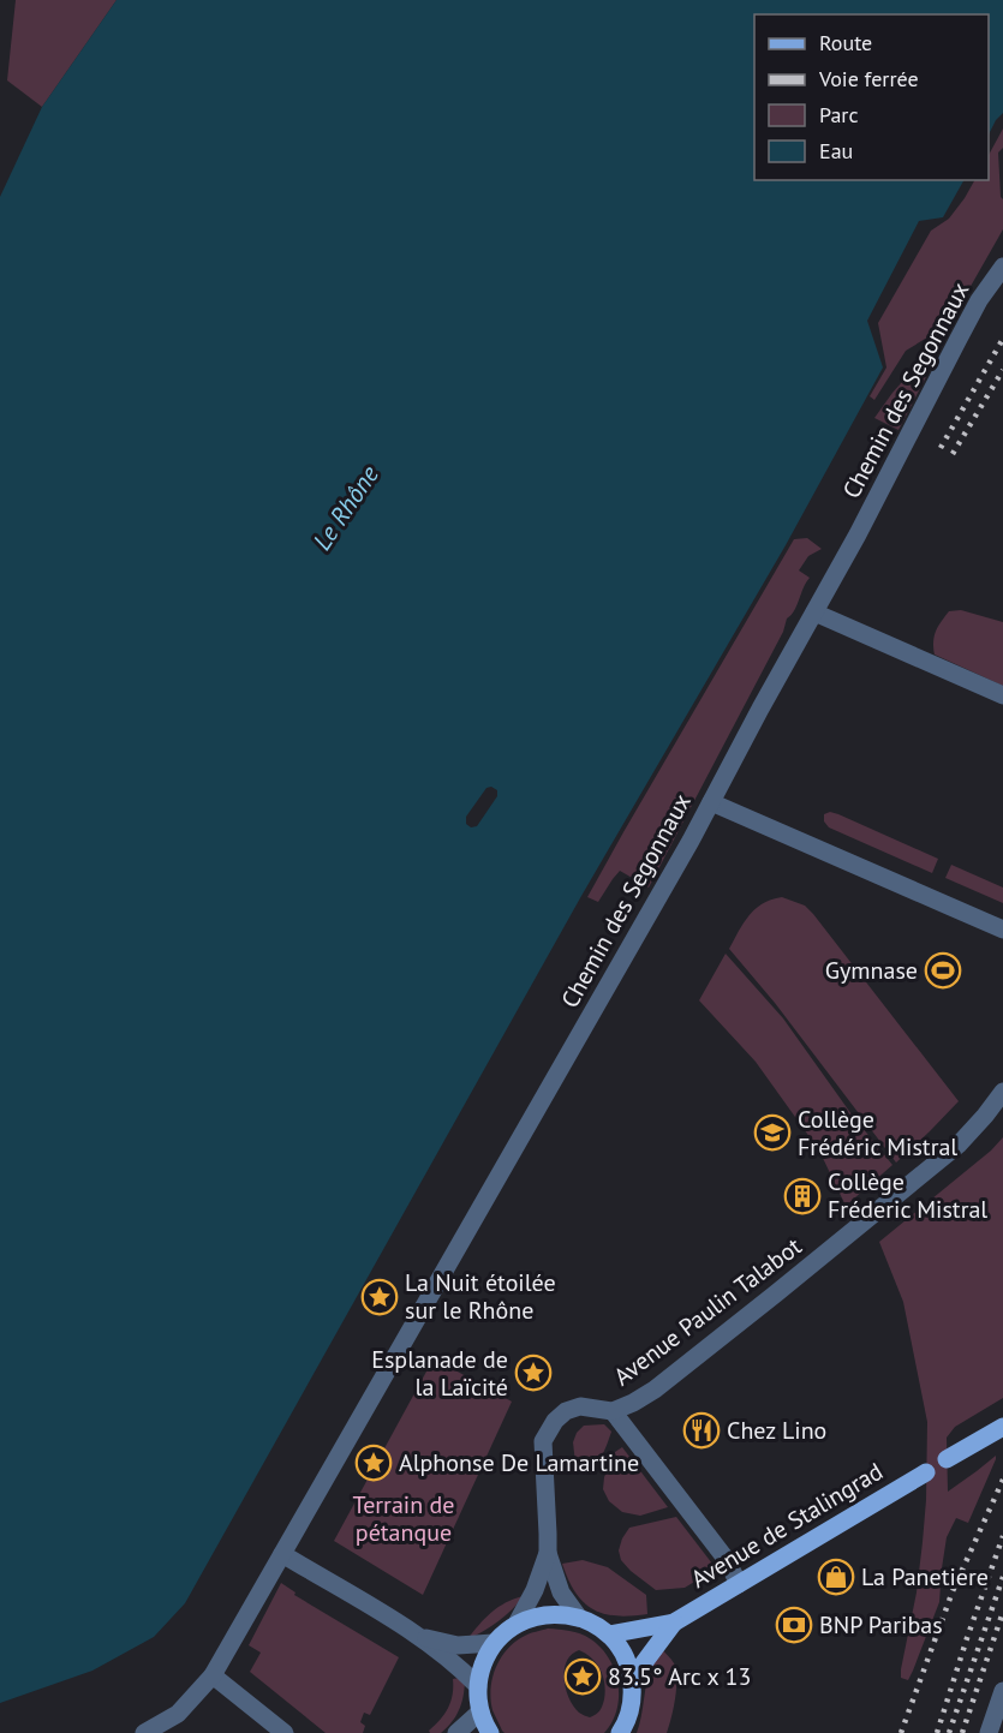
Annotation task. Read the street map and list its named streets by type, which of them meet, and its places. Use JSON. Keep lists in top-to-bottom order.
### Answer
{
  "streets": {
    "main road": ["Avenue de Stalingrad"],
    "street": ["Chemin des Segonnaux", "Avenue Paulin Talabot"]
  },
  "water": ["Le Rhône"],
  "parks": ["Terrain de pétanque"],
  "places": {
    "sports": ["Gymnase"],
    "school or university": ["Collège Frédéric Mistral"],
    "building": ["Collège Fréderic Mistral"],
    "place": [
      "La Nuit étoilée sur le Rhône",
      "Esplanade de la Laïcité",
      "Alphonse De Lamartine",
      "83.5° Arc x 13"
    ],
    "restaurant": ["Chez Lino"],
    "shop": ["La Panetiere"],
    "bank": ["BNP Paribas"]
  },
  "legend": [
    "Route",
    "Voie ferrée",
    "Parc",
    "Eau"
  ]
}
